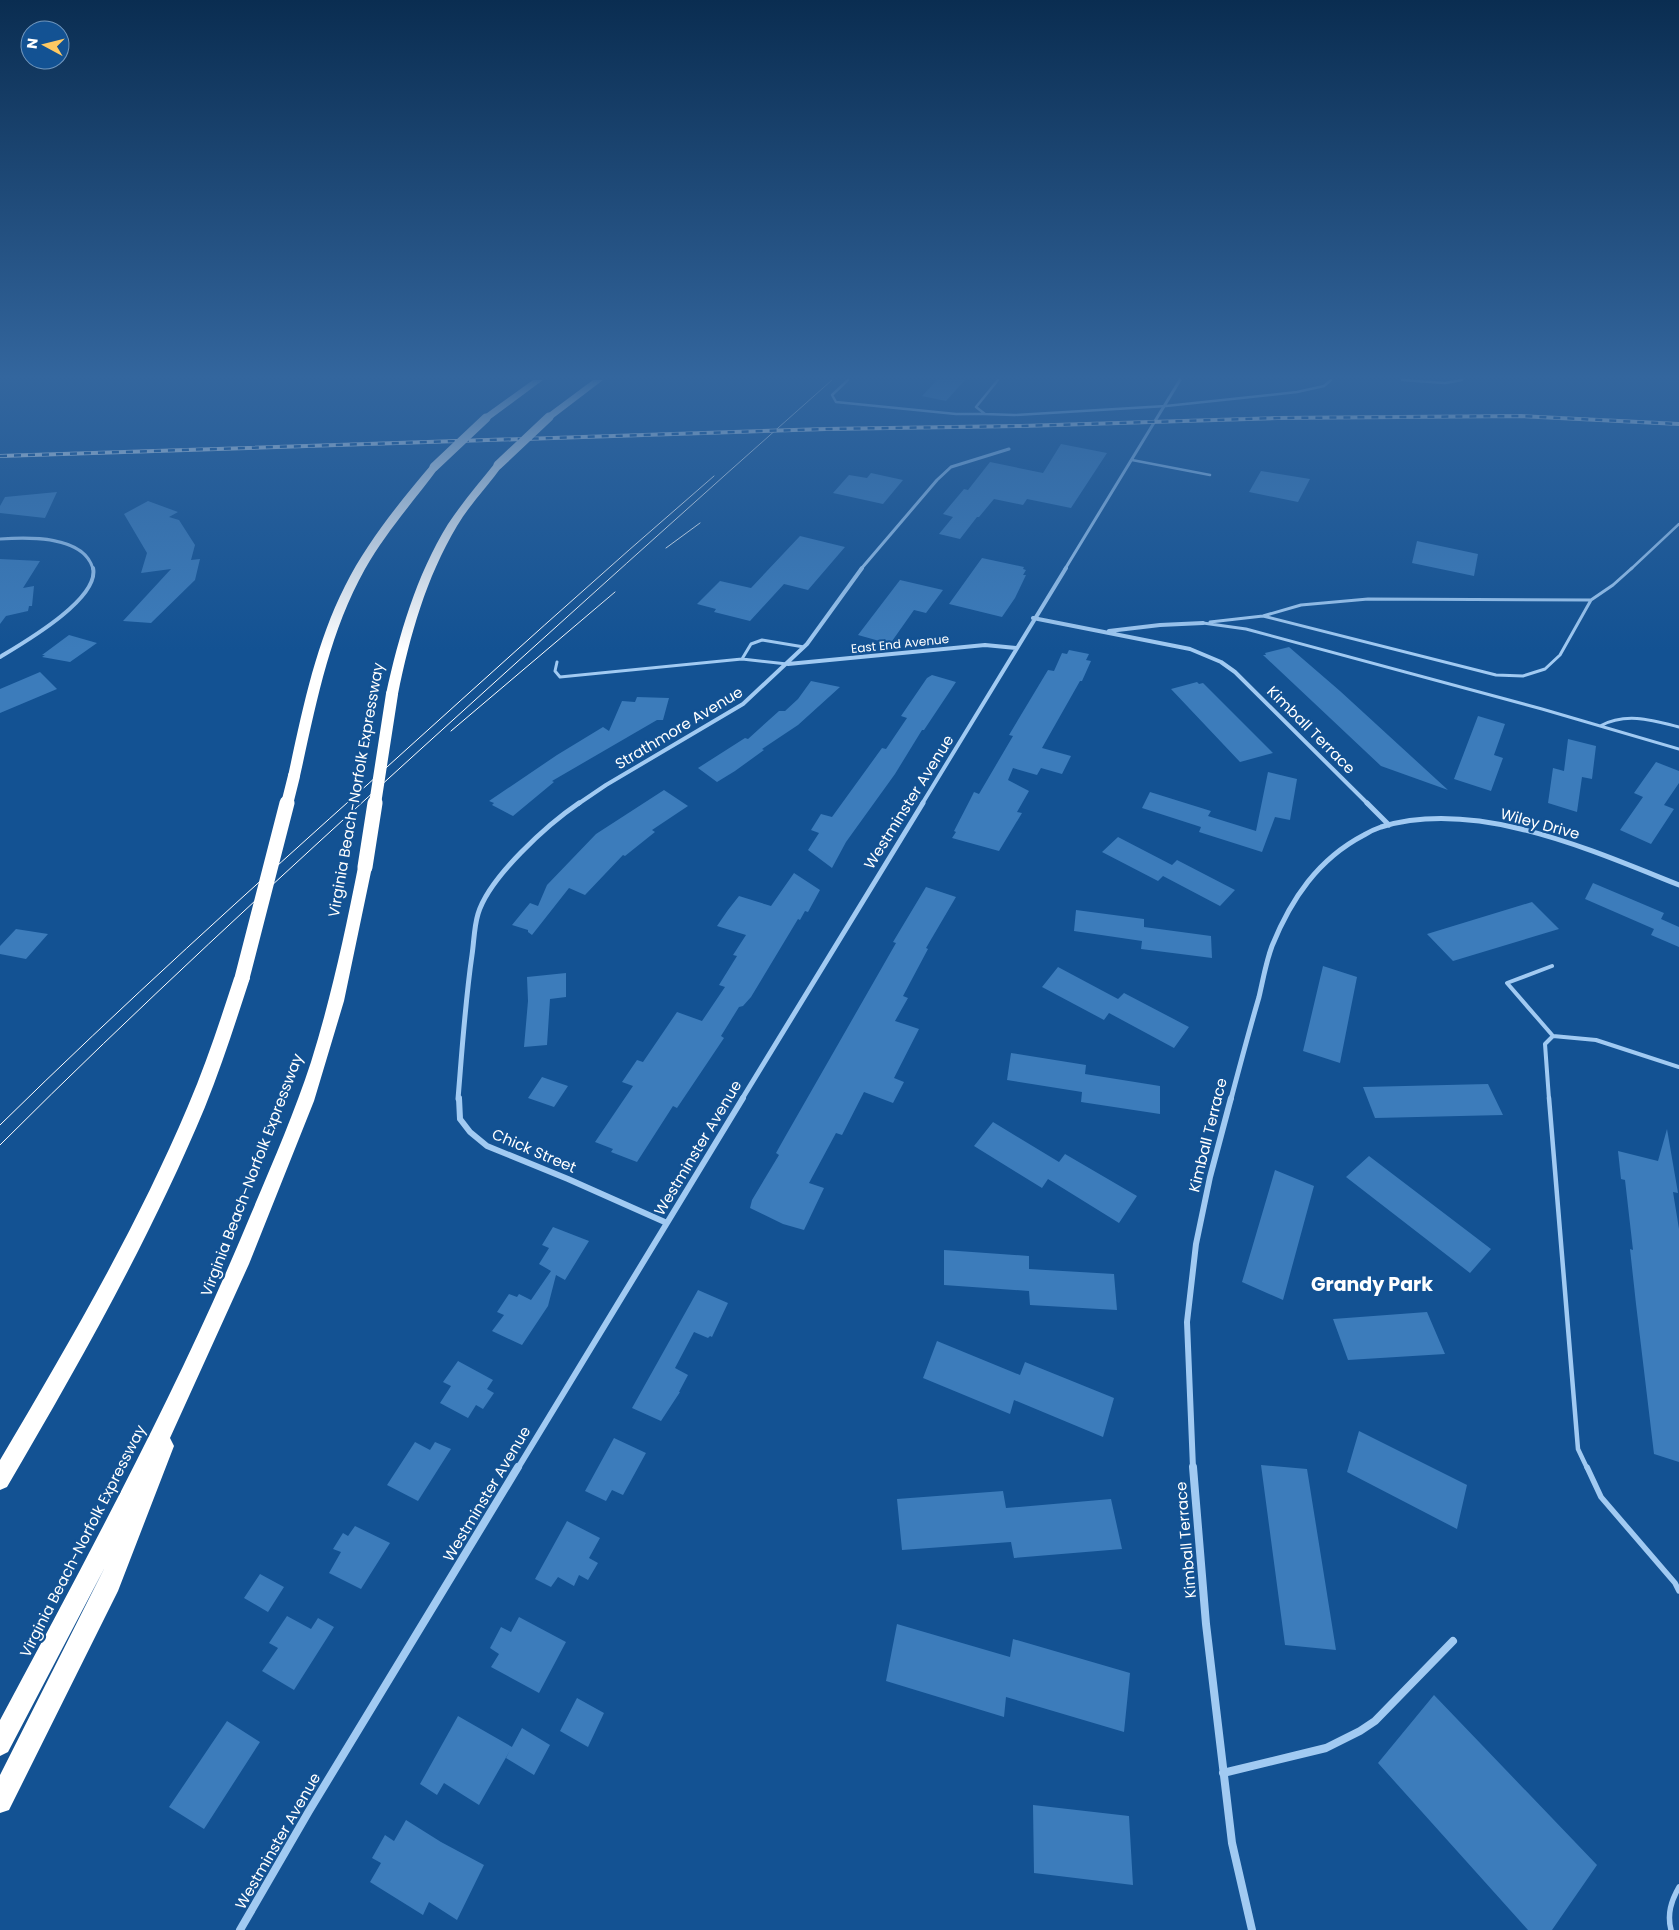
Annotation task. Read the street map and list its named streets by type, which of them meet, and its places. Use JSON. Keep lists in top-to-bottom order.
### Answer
{
  "streets": {
    "highway": ["Virginia Beach-Norfolk Expressway"],
    "street": [
      "East End Avenue",
      "Strathmore Avenue",
      "Kimball Terrace",
      "Westminster Avenue",
      "Wiley Drive",
      "Chick Street"
    ]
  },
  "crossings": [
    ["East End Avenue", "Strathmore Avenue"],
    ["East End Avenue", "Westminster Avenue"],
    ["Strathmore Avenue", "Chick Street"],
    ["Kimball Terrace", "Westminster Avenue"],
    ["Kimball Terrace", "Wiley Drive"],
    ["Westminster Avenue", "Chick Street"]
  ],
  "districts": ["Grandy Park"],
  "north": "left"
}
